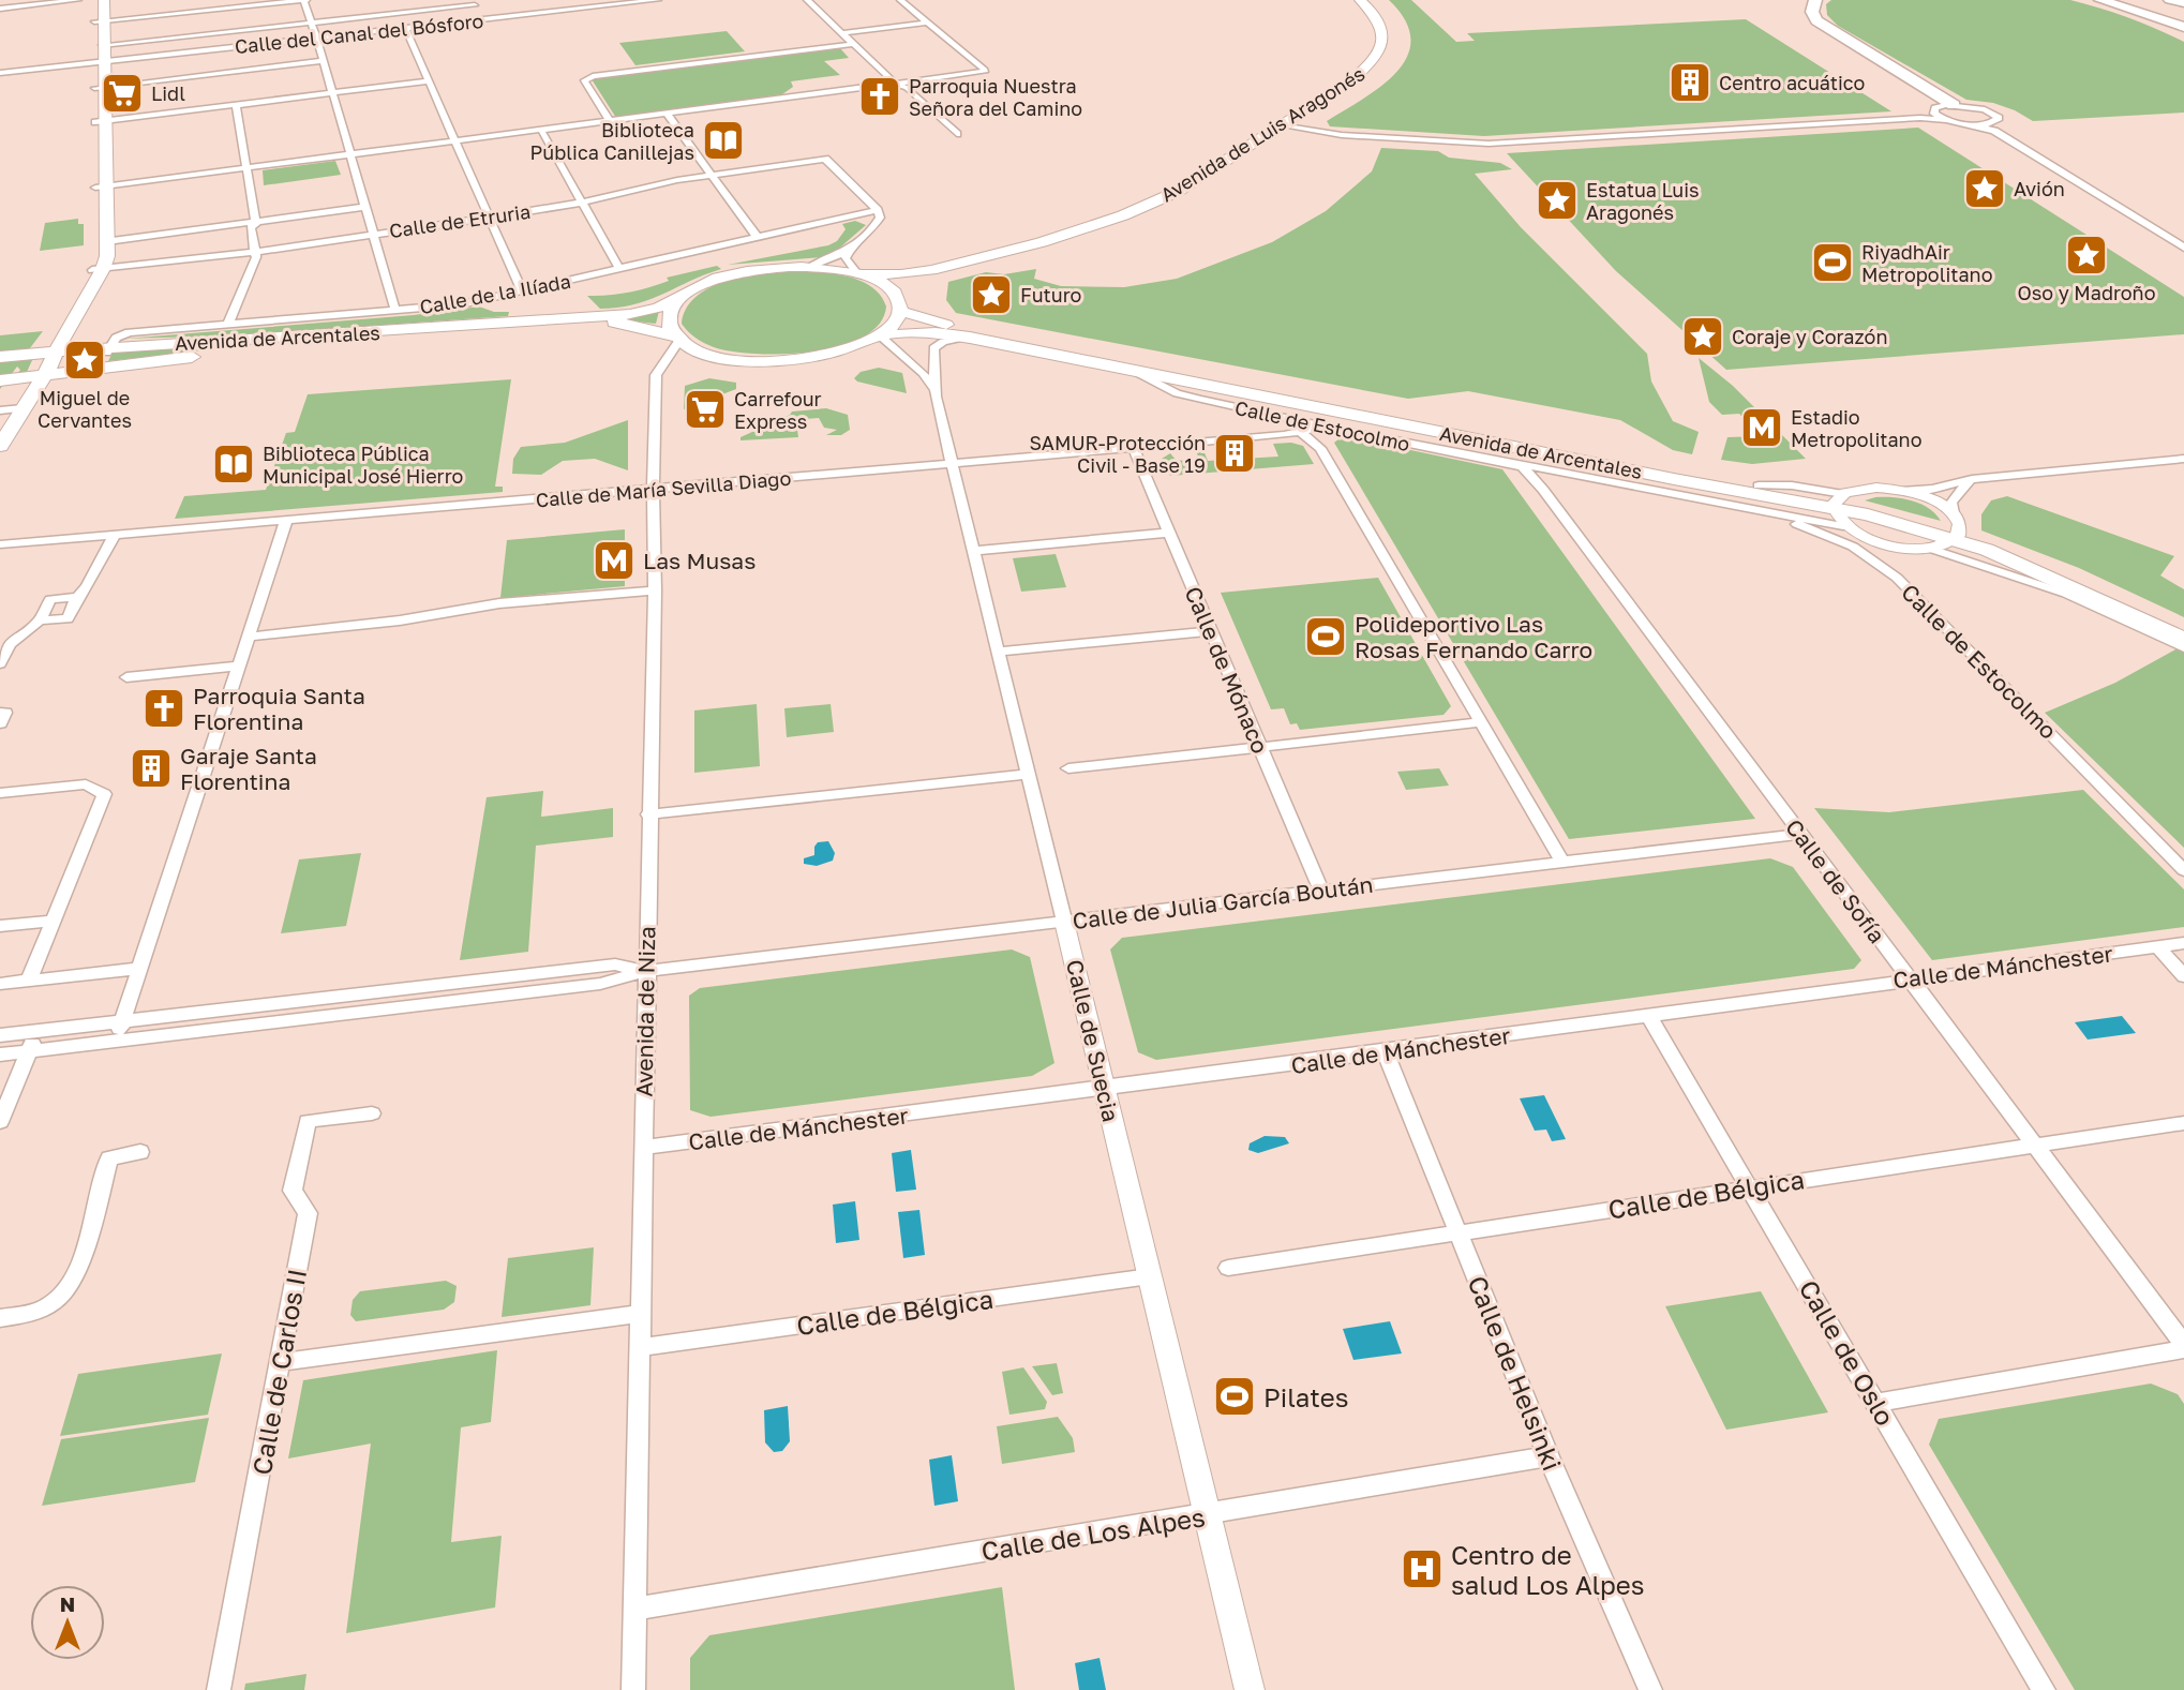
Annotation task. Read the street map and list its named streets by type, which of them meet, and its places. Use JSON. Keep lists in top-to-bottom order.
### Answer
{
  "streets": {
    "main road": ["Avenida de Luis Aragonés", "Avenida de Arcentales"],
    "street": [
      "Calle del Canal del Bósforo",
      "Calle de Etruria",
      "Calle de la Ilíada",
      "Calle de Estocolmo",
      "Calle de María Sevilla Diago",
      "Calle de Mónaco",
      "Calle de Sofía",
      "Calle de Julia García Boután",
      "Calle de Mánchester",
      "Avenida de Niza",
      "Calle de Suecia",
      "Calle de Bélgica",
      "Calle de Oslo",
      "Calle de Carlos II",
      "Calle de Helsinki",
      "Calle de Los Alpes"
    ]
  },
  "crossings": [
    ["Avenida de Luis Aragonés", "Avenida de Arcentales"],
    ["Calle de Etruria", "Calle de la Ilíada"],
    ["Calle de la Ilíada", "Avenida de Arcentales"],
    ["Avenida de Arcentales", "Calle de Estocolmo"],
    ["Avenida de Arcentales", "Avenida de Niza"],
    ["Avenida de Arcentales", "Calle de Suecia"],
    ["Calle de Estocolmo", "Calle de María Sevilla Diago"],
    ["Calle de Estocolmo", "Calle de Sofía"],
    ["Calle de María Sevilla Diago", "Calle de Mónaco"],
    ["Calle de María Sevilla Diago", "Avenida de Niza"],
    ["Calle de María Sevilla Diago", "Calle de Suecia"],
    ["Calle de Mónaco", "Calle de Julia García Boután"],
    ["Calle de Sofía", "Calle de Julia García Boután"],
    ["Calle de Sofía", "Calle de Mánchester"],
    ["Calle de Sofía", "Calle de Bélgica"],
    ["Calle de Julia García Boután", "Avenida de Niza"],
    ["Calle de Julia García Boután", "Calle de Suecia"],
    ["Calle de Mánchester", "Avenida de Niza"],
    ["Calle de Mánchester", "Calle de Suecia"],
    ["Calle de Mánchester", "Calle de Oslo"],
    ["Calle de Mánchester", "Calle de Helsinki"],
    ["Avenida de Niza", "Calle de Bélgica"],
    ["Avenida de Niza", "Calle de Los Alpes"],
    ["Calle de Suecia", "Calle de Bélgica"],
    ["Calle de Suecia", "Calle de Los Alpes"],
    ["Calle de Bélgica", "Calle de Oslo"],
    ["Calle de Bélgica", "Calle de Helsinki"],
    ["Calle de Helsinki", "Calle de Los Alpes"]
  ],
  "places": {
    "building": ["Centro acuático", "SAMUR-Protección Civil - Base 19", "Garaje Santa Florentina"],
    "supermarket": ["Lidl", "Carrefour Express"],
    "church": ["Parroquia Nuestra Señora del Camino", "Parroquia Santa Florentina"],
    "library": ["Biblioteca Pública Canillejas", "Biblioteca Pública Municipal José Hierro"],
    "place": [
      "Avión",
      "Estatua Luis Aragonés",
      "Oso y Madroño",
      "Futuro",
      "Coraje y Corazón",
      "Miguel de Cervantes"
    ],
    "sports": ["RiyadhAir Metropolitano", "Polideportivo Las Rosas Fernando Carro", "Pilates"],
    "metro station": ["Estadio Metropolitano", "Las Musas"],
    "hospital": ["Centro de salud Los Alpes"]
  },
  "north": "top"
}
